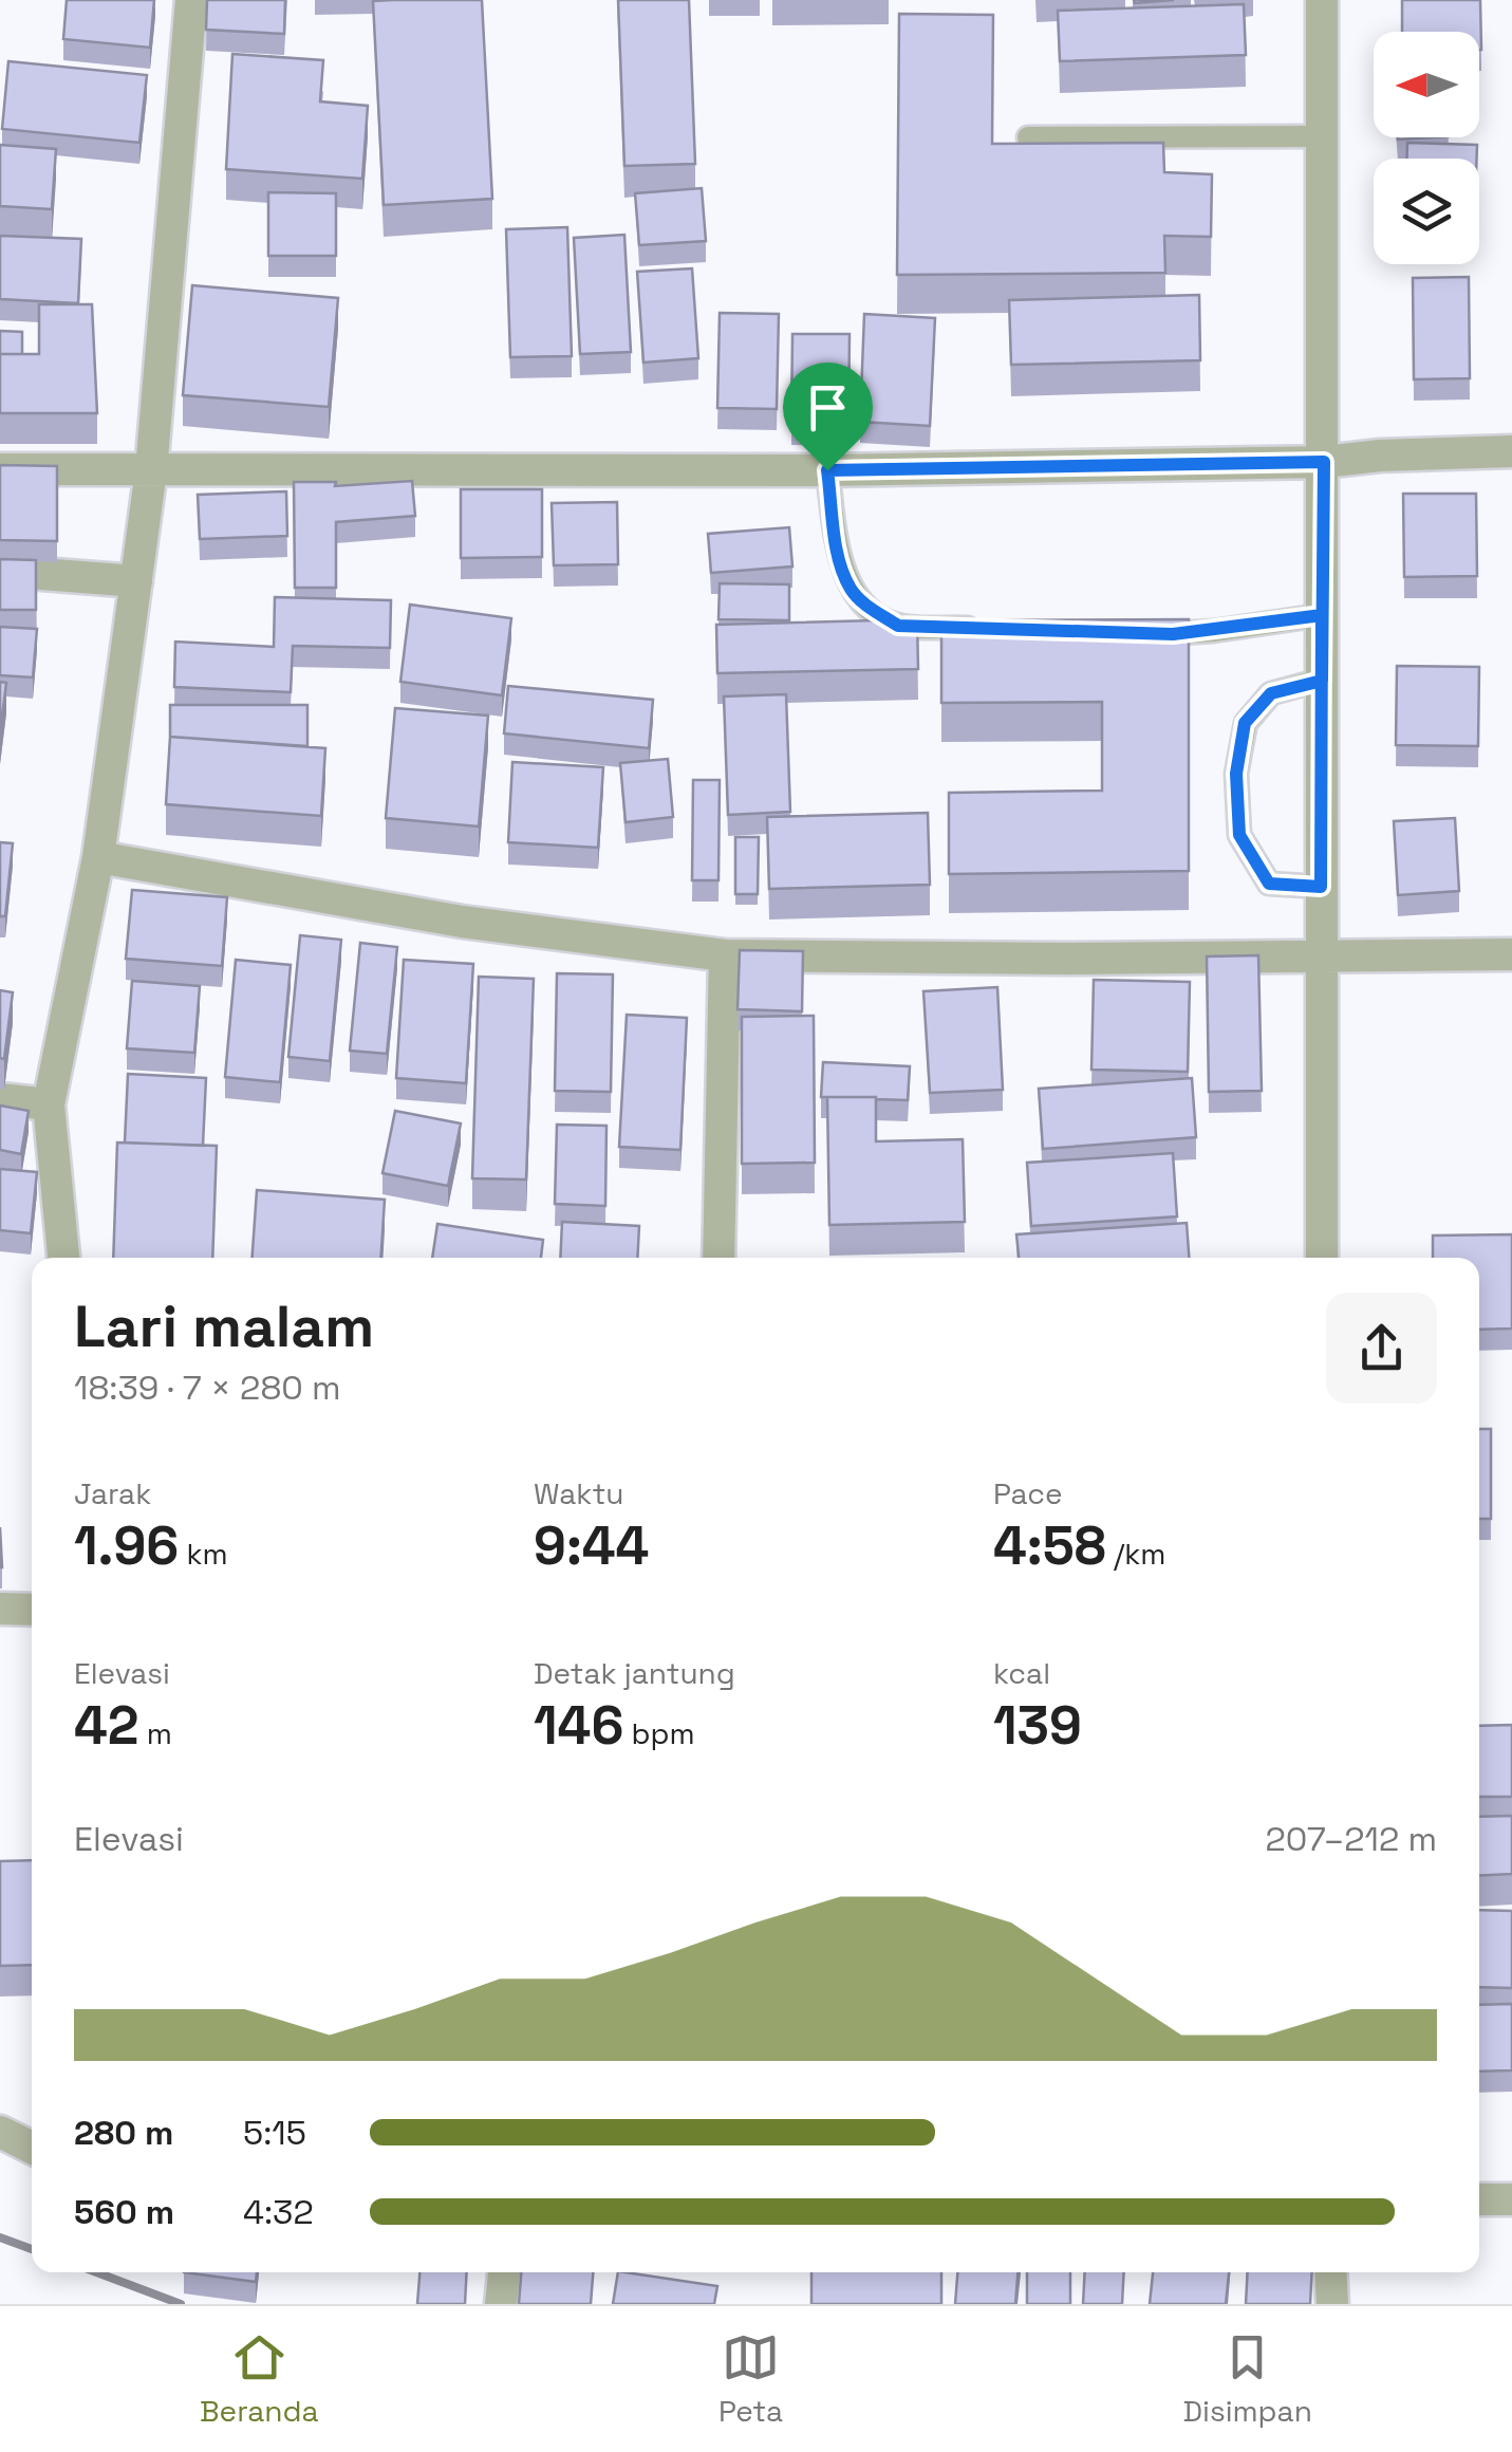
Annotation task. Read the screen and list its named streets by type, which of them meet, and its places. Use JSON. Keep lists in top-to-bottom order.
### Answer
{
  "north": "left",
  "page": {
    "heading": ["Lari malam", "18:39 · 7 × 280 m"],
    "stats": [
      ["Jarak", "1.96 km"],
      ["Waktu", "9:44"],
      ["Pace", "4:58 /km"],
      ["Elevasi", "42 m"],
      ["Detak jantung", "146 bpm"],
      ["kcal", "139"]
    ],
    "chart": ["Elevasi", "207–212 m"],
    "list": [
      {
        "name": "280 m",
        "note": "5:15"
      },
      {
        "name": "560 m",
        "note": "4:32"
      }
    ],
    "tabs": ["Beranda", "Peta", "Disimpan"]
  }
}
